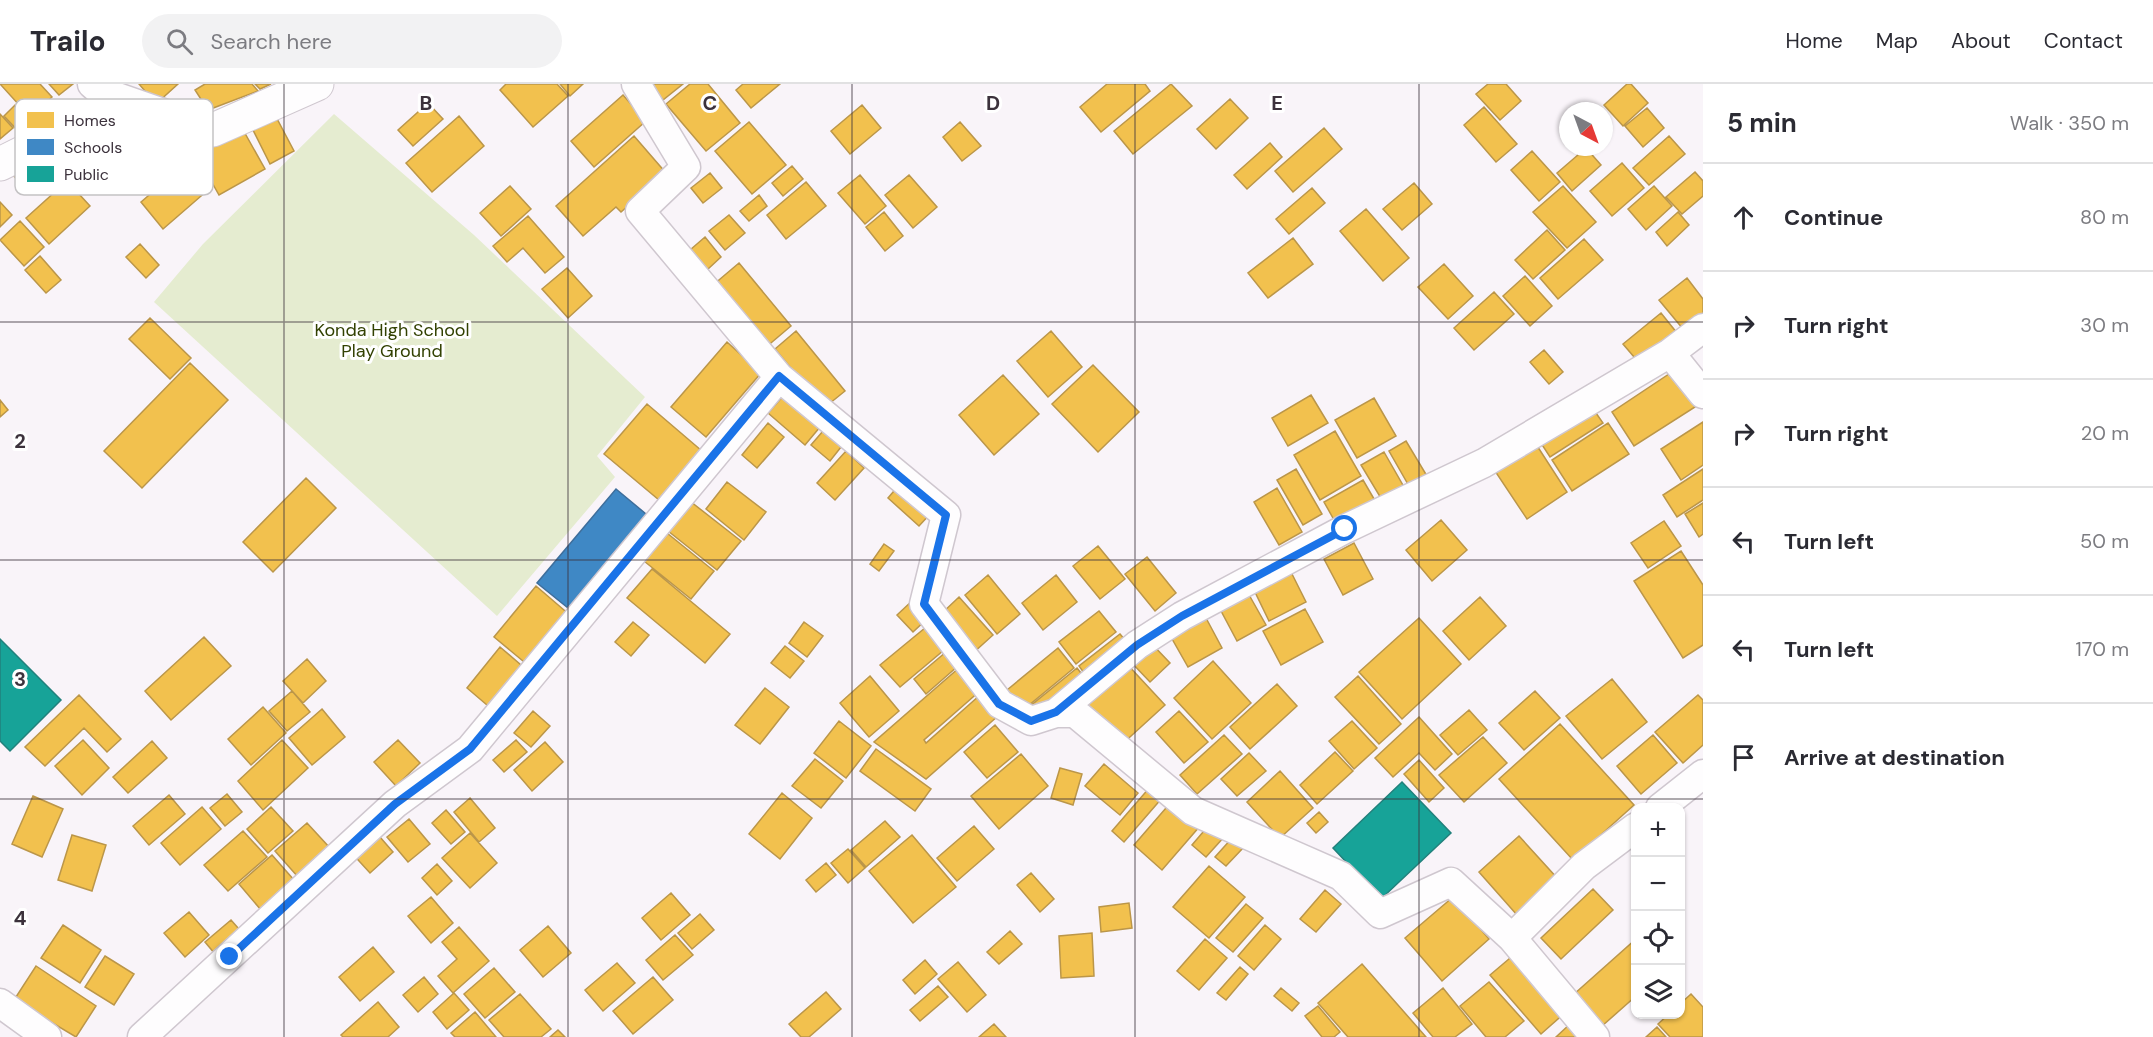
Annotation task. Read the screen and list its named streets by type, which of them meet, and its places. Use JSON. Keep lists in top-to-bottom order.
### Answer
{
  "parks": ["Konda High School Play Ground"],
  "legend": ["Homes", "Schools", "Public"],
  "north": "bottom right",
  "page": {
    "header": "Trailo",
    "search": "Search here",
    "nav": [
      "Home",
      "Map",
      "About",
      "Contact"
    ],
    "heading": ["5 min", "Walk · 350 m"],
    "list": [
      ["Continue", "80 m"],
      ["Turn right", "30 m"],
      ["Turn right", "20 m"],
      ["Turn left", "50 m"],
      ["Turn left", "170 m"],
      "Arrive at destination"
    ],
    "map_buttons": ["+", "−"]
  },
  "grid": {
    "columns": [
      "B",
      "C",
      "D",
      "E"
    ],
    "rows": ["2", "3", "4"]
  }
}
